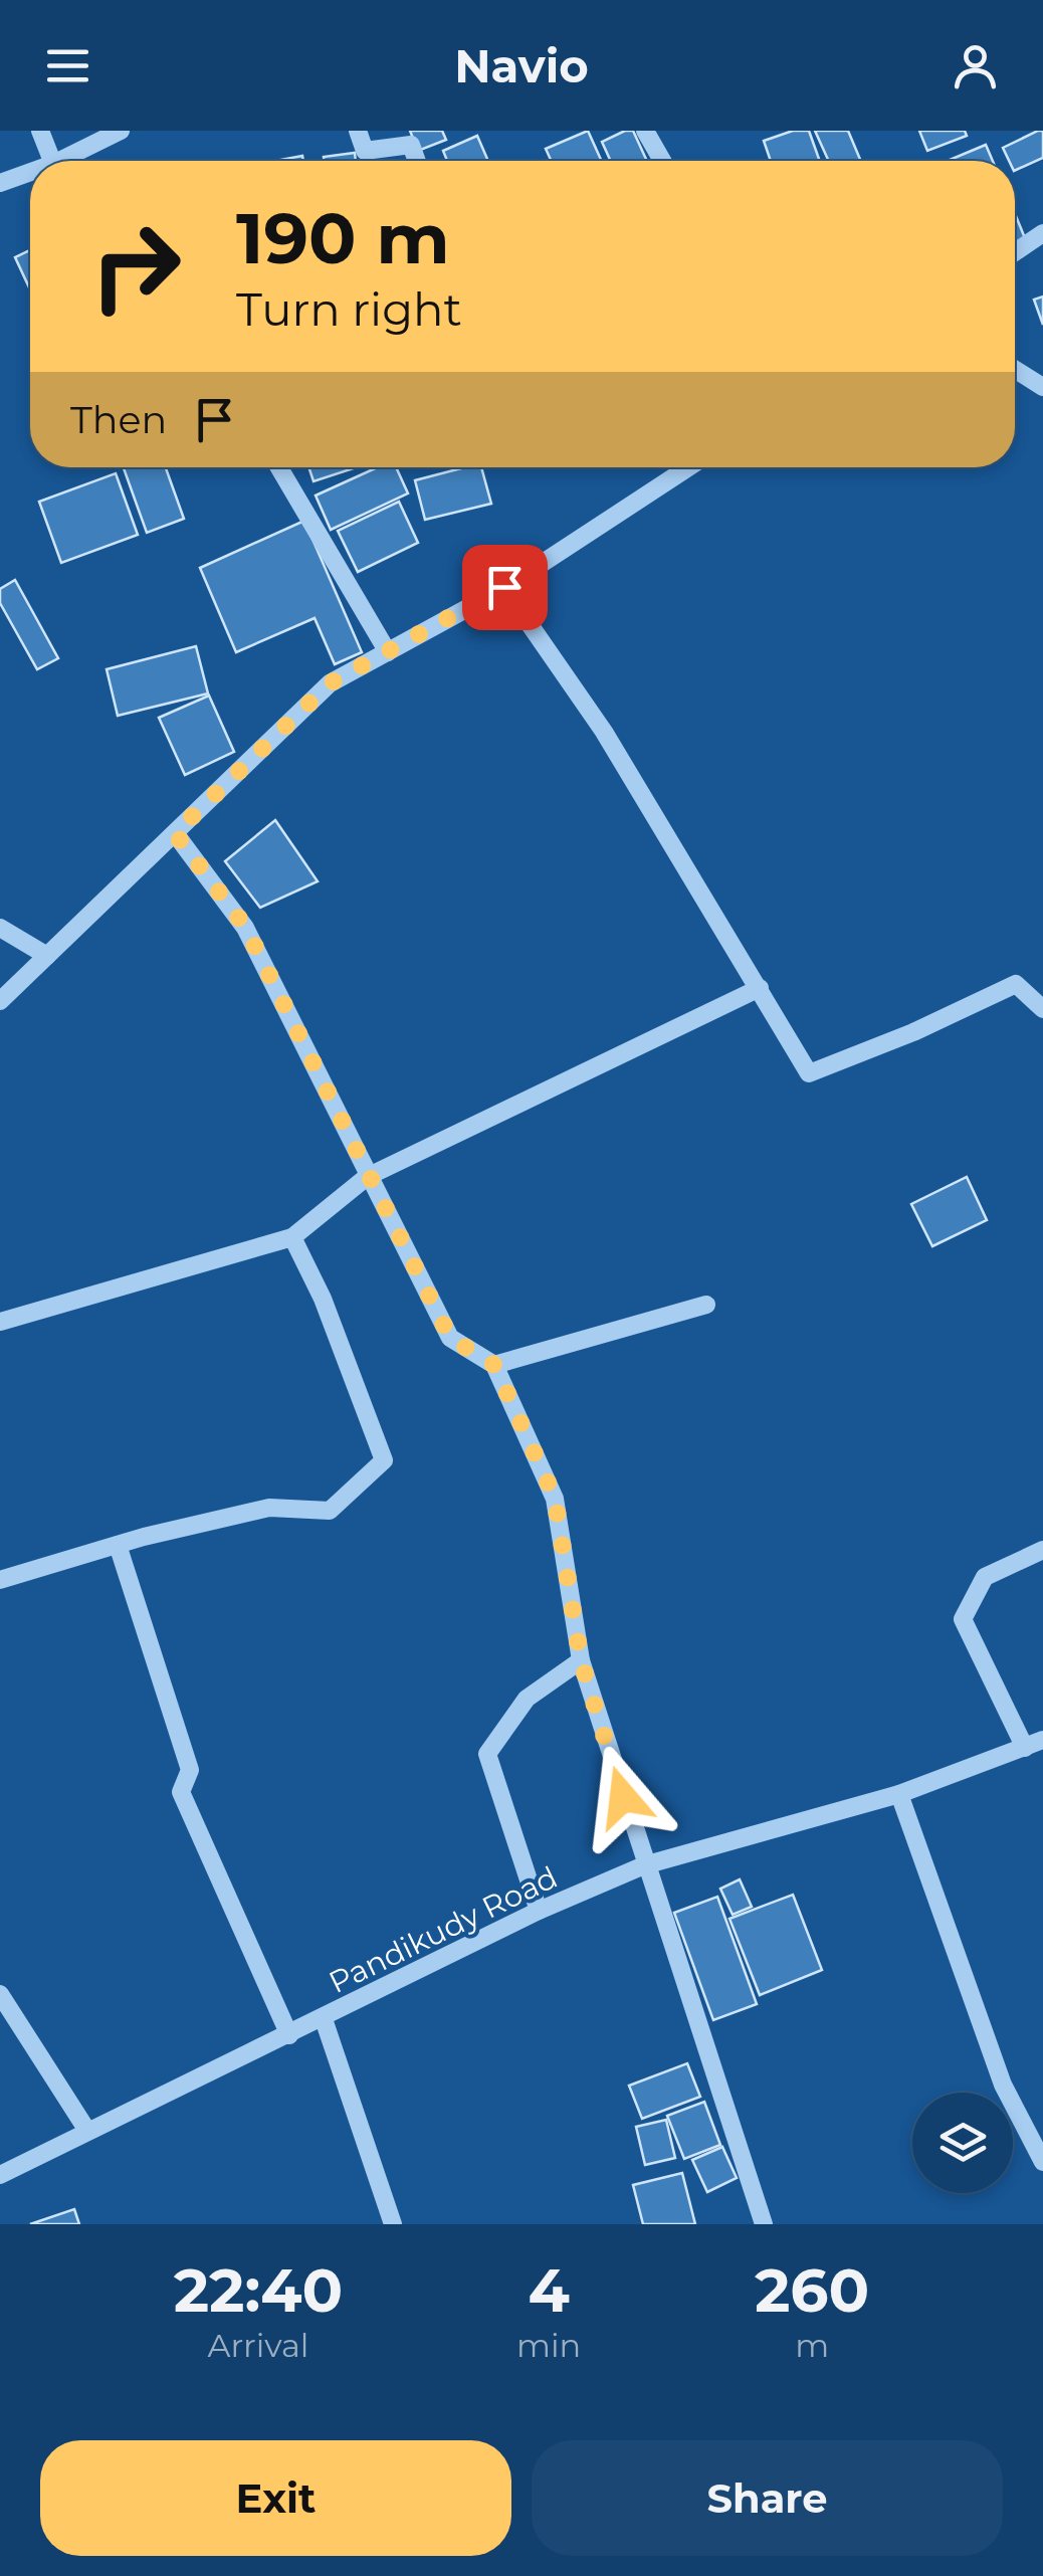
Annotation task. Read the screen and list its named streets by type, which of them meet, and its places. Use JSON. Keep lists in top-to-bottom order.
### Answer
{
  "streets": {
    "street": ["Pandikudy Road"]
  },
  "page": {
    "header": "Navio",
    "turn": ["190 m", "Turn right"],
    "then": "Then",
    "eta": [
      "22:40",
      "Arrival",
      "4",
      "min",
      "260",
      "m"
    ],
    "buttons": ["Exit", "Share"]
  }
}
